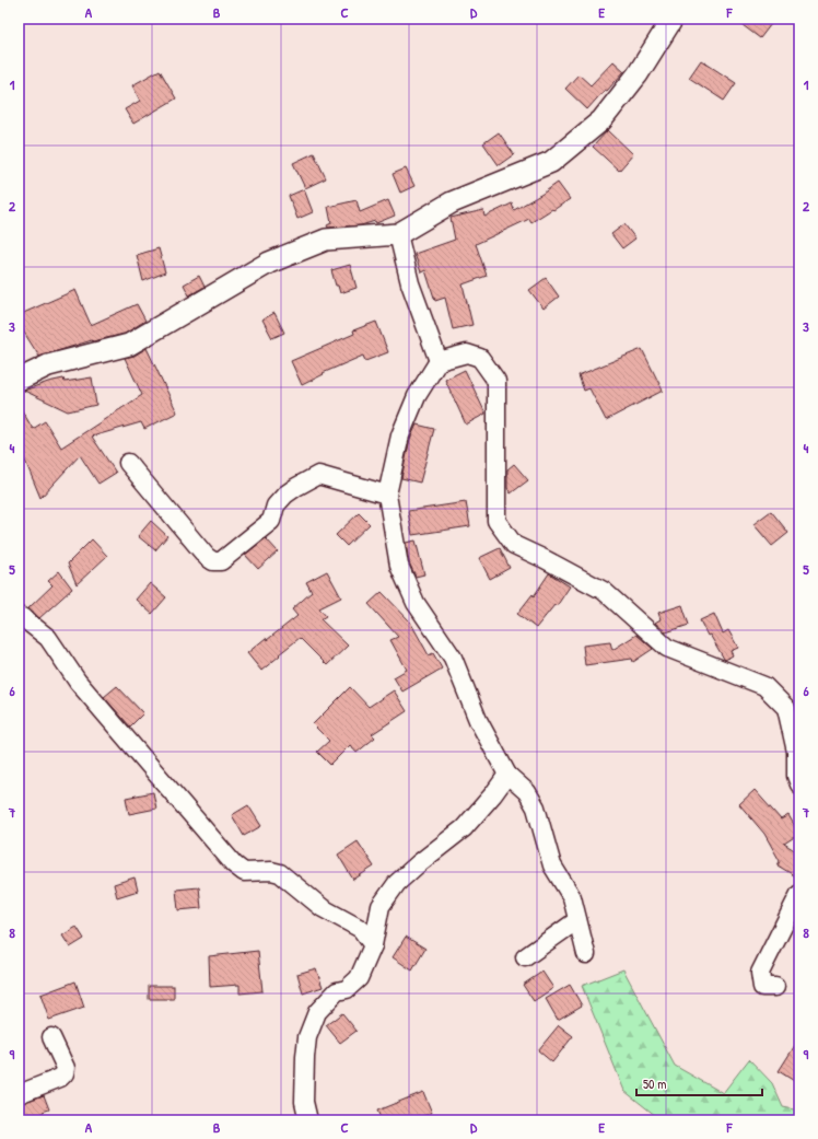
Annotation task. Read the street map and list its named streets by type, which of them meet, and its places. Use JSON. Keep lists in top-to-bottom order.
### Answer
{
  "scale_bar": "50 m",
  "grid": {
    "columns": [
      "A",
      "B",
      "C",
      "D",
      "E",
      "F"
    ],
    "rows": [
      "1",
      "2",
      "3",
      "4",
      "5",
      "6",
      "7",
      "8",
      "9"
    ]
  }
}
